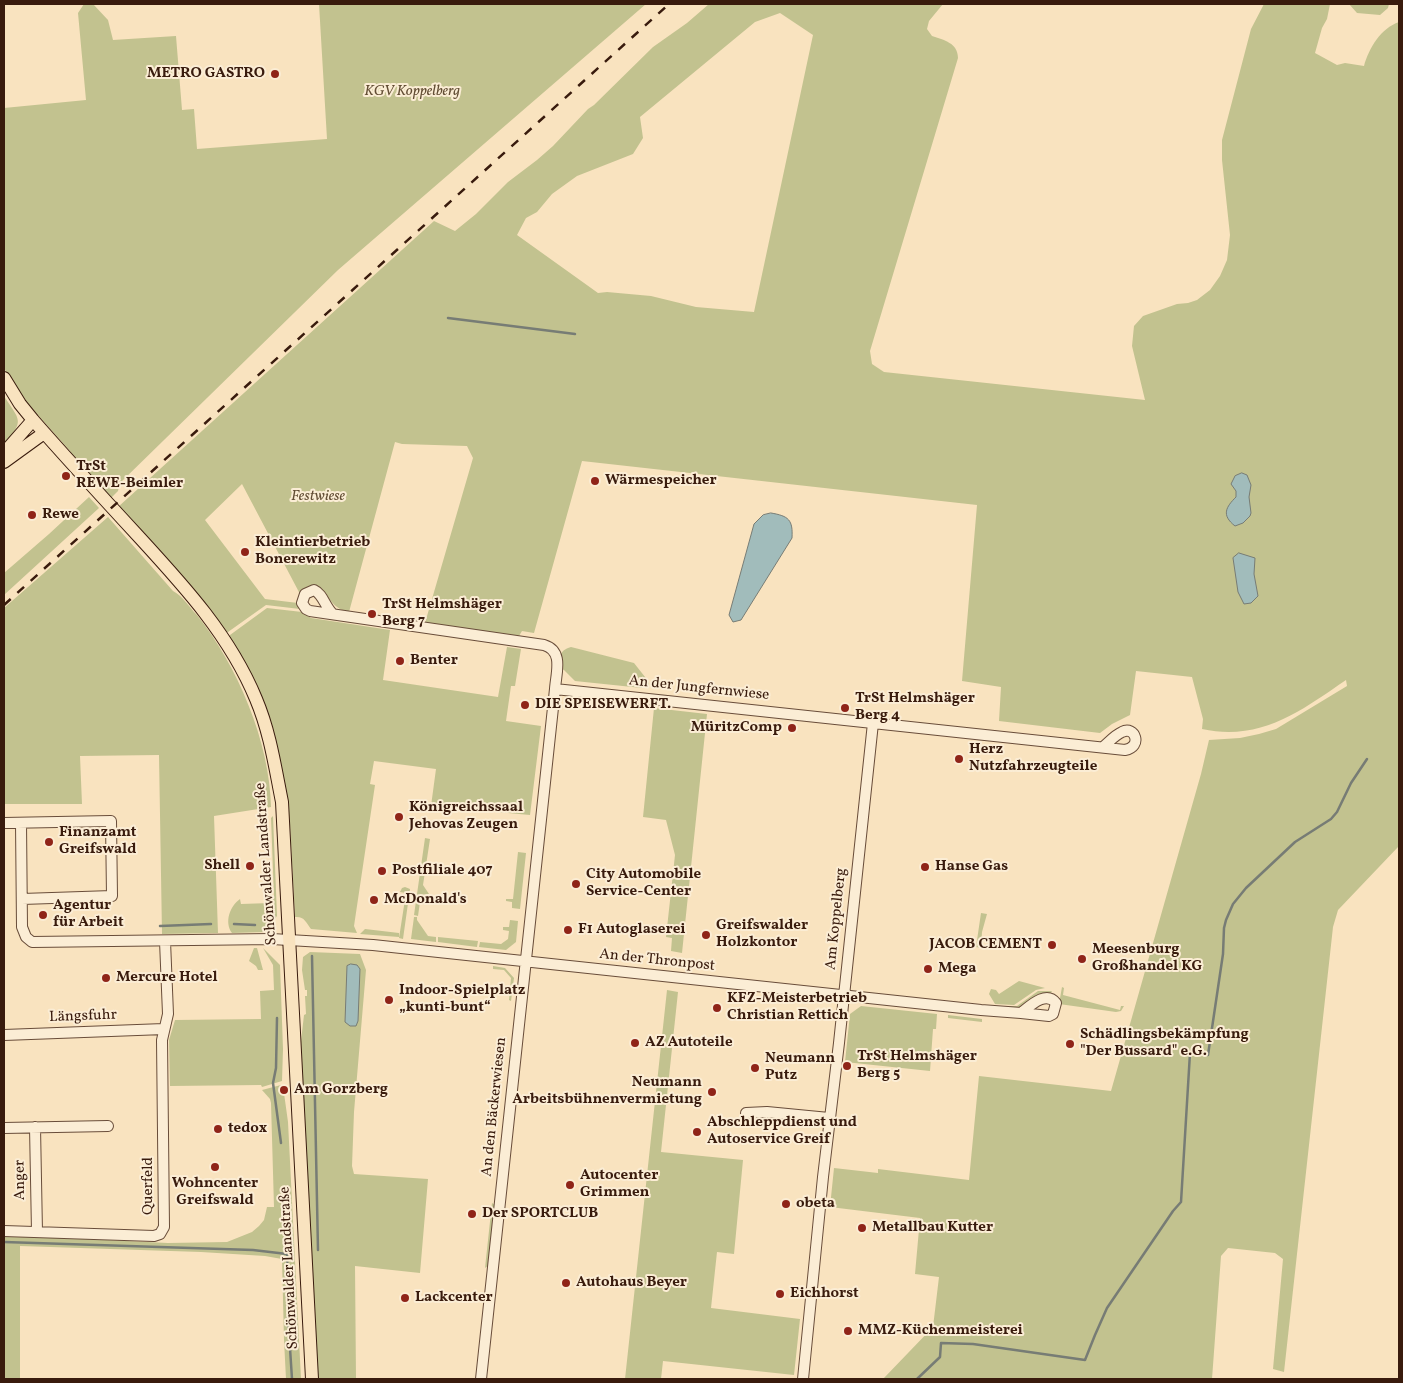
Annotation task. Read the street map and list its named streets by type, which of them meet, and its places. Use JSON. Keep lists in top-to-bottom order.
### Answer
{
  "streets": {
    "main road": ["Schönwalder Landstraße"],
    "street": [
      "An der Jungfernwiese",
      "Am Koppelberg",
      "An der Thronpost",
      "Längsfuhr",
      "An den Bäckerwiesen",
      "Anger",
      "Querfeld"
    ]
  },
  "crossings": [
    ["An der Jungfernwiese", "Am Koppelberg"],
    ["An der Jungfernwiese", "An den Bäckerwiesen"],
    ["Schönwalder Landstraße", "An der Thronpost"],
    ["Am Koppelberg", "An der Thronpost"],
    ["An der Thronpost", "An den Bäckerwiesen"],
    ["Längsfuhr", "Querfeld"],
    ["Anger", "Querfeld"]
  ],
  "parks": ["KGV Koppelberg", "Festwiese"],
  "places": [
    "METRO GASTRO",
    "TrSt REWE-Beimler",
    "Wärmespeicher",
    "Rewe",
    "Kleintierbetrieb Bonerewitz",
    "TrSt Helmshäger Berg 7",
    "Benter",
    "DIE SPEISEWERFT.",
    "TrSt Helmshäger Berg 4",
    "MüritzComp",
    "Herz Nutzfahrzeugteile",
    "Königreichssaal Jehovas Zeugen",
    "Finanzamt Greifswald",
    "Shell",
    "Hanse Gas",
    "Postfiliale 407",
    "City Automobile Service-Center",
    "McDonald's",
    "Agentur für Arbeit",
    "F1 Autoglaserei",
    "Greifswalder Holzkontor",
    "JACOB CEMENT",
    "Meesenburg Großhandel KG",
    "Mega",
    "Mercure Hotel",
    "Indoor-Spielplatz „kunti-bunt“",
    "KFZ-Meisterbetrieb Christian Rettich",
    "AZ Autoteile",
    "Schädlingsbekämpfung \"Der Bussard\" e.G.",
    "TrSt Helmshäger Berg 5",
    "Neumann Putz",
    "Am Gorzberg",
    "Neumann Arbeitsbühnenvermietung",
    "tedox",
    "Abschleppdienst und Autoservice Greif",
    "Wohncenter Greifswald",
    "Autocenter Grimmen",
    "obeta",
    "Der SPORTCLUB",
    "Metallbau Kutter",
    "Autohaus Beyer",
    "Eichhorst",
    "Lackcenter",
    "MMZ-Küchenmeisterei"
  ]
}
